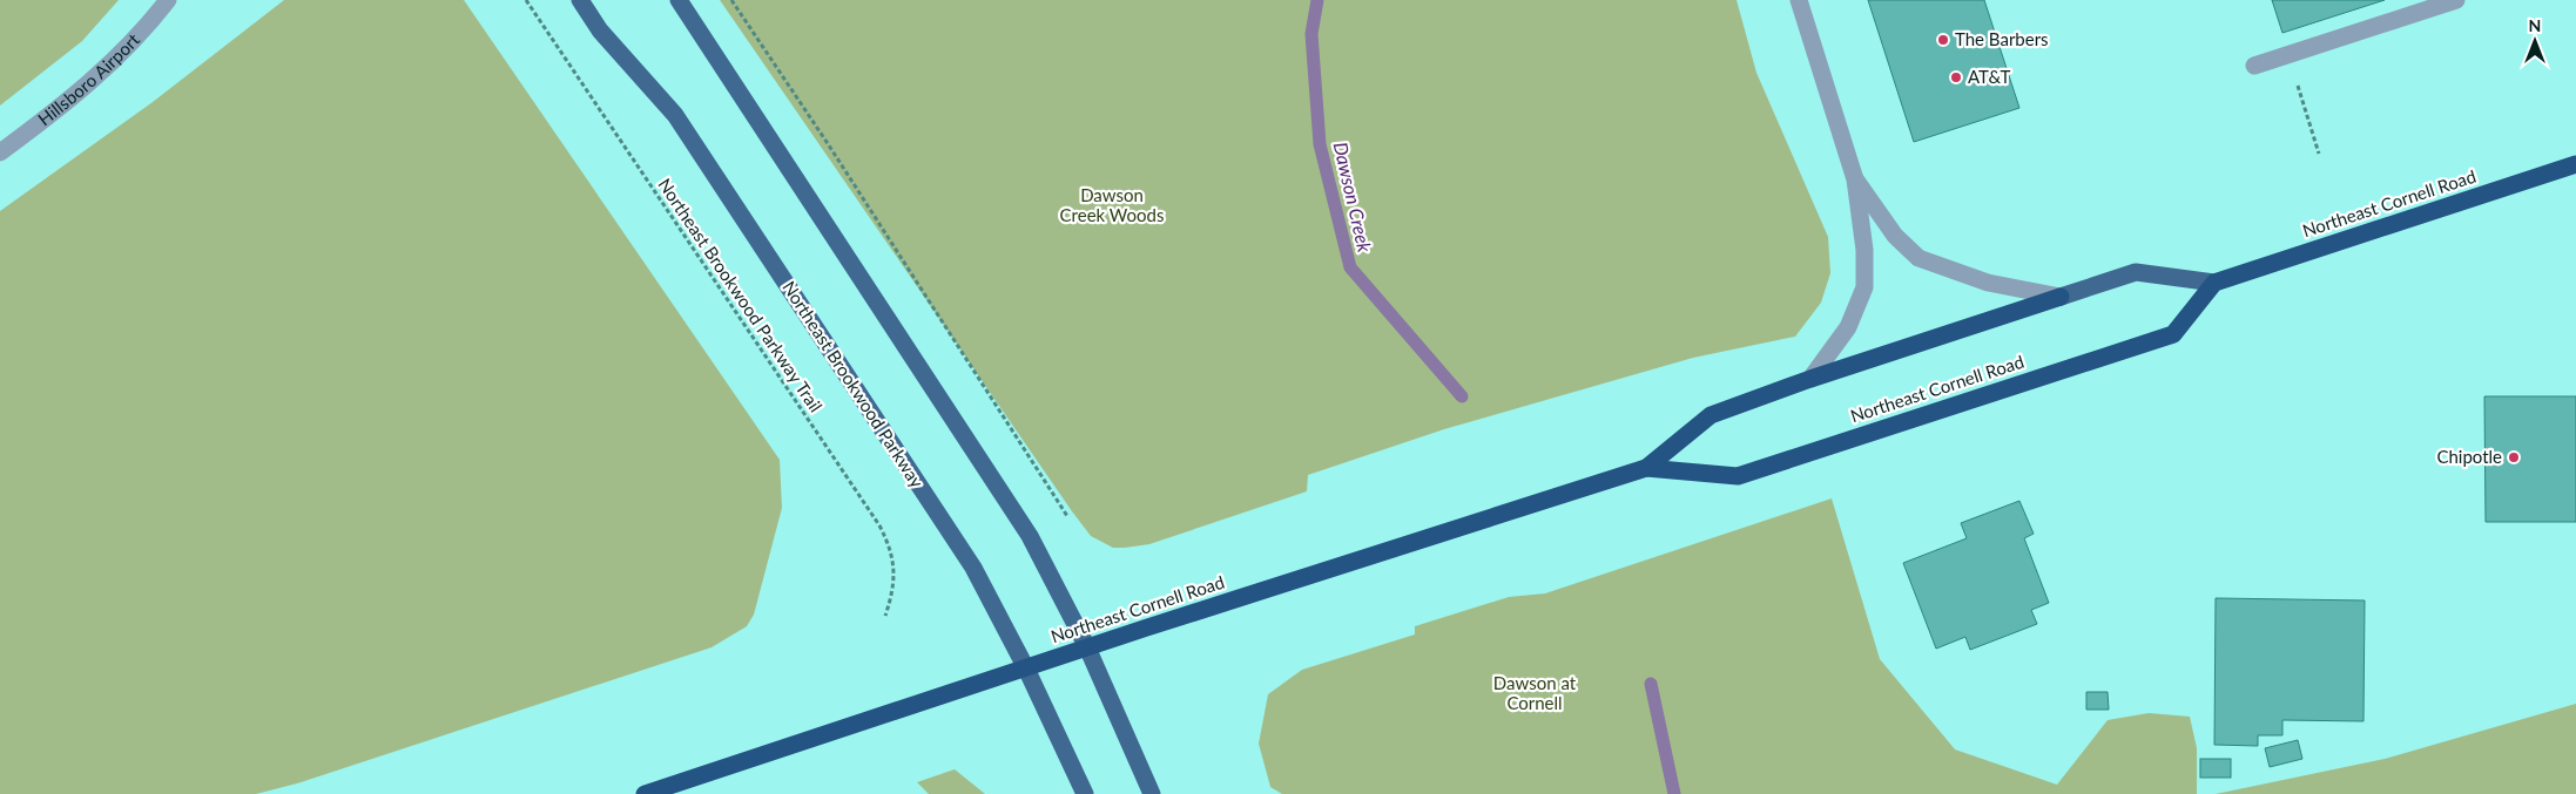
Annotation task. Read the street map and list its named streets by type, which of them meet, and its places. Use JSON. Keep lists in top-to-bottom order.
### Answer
{
  "streets": {
    "highway": ["Northeast Cornell Road"],
    "main road": ["Northeast Brookwood Parkway"],
    "lane": ["Hillsboro Airport"],
    "path": ["Northeast Brookwood Parkway Trail"]
  },
  "crossings": [
    ["Northeast Cornell Road", "Northeast Brookwood Parkway"]
  ],
  "water": ["Dawson Creek"],
  "parks": ["Dawson Creek Woods", "Dawson at Cornell"],
  "places": ["The Barbers", "AT&T", "Chipotle"],
  "north": "top"
}
